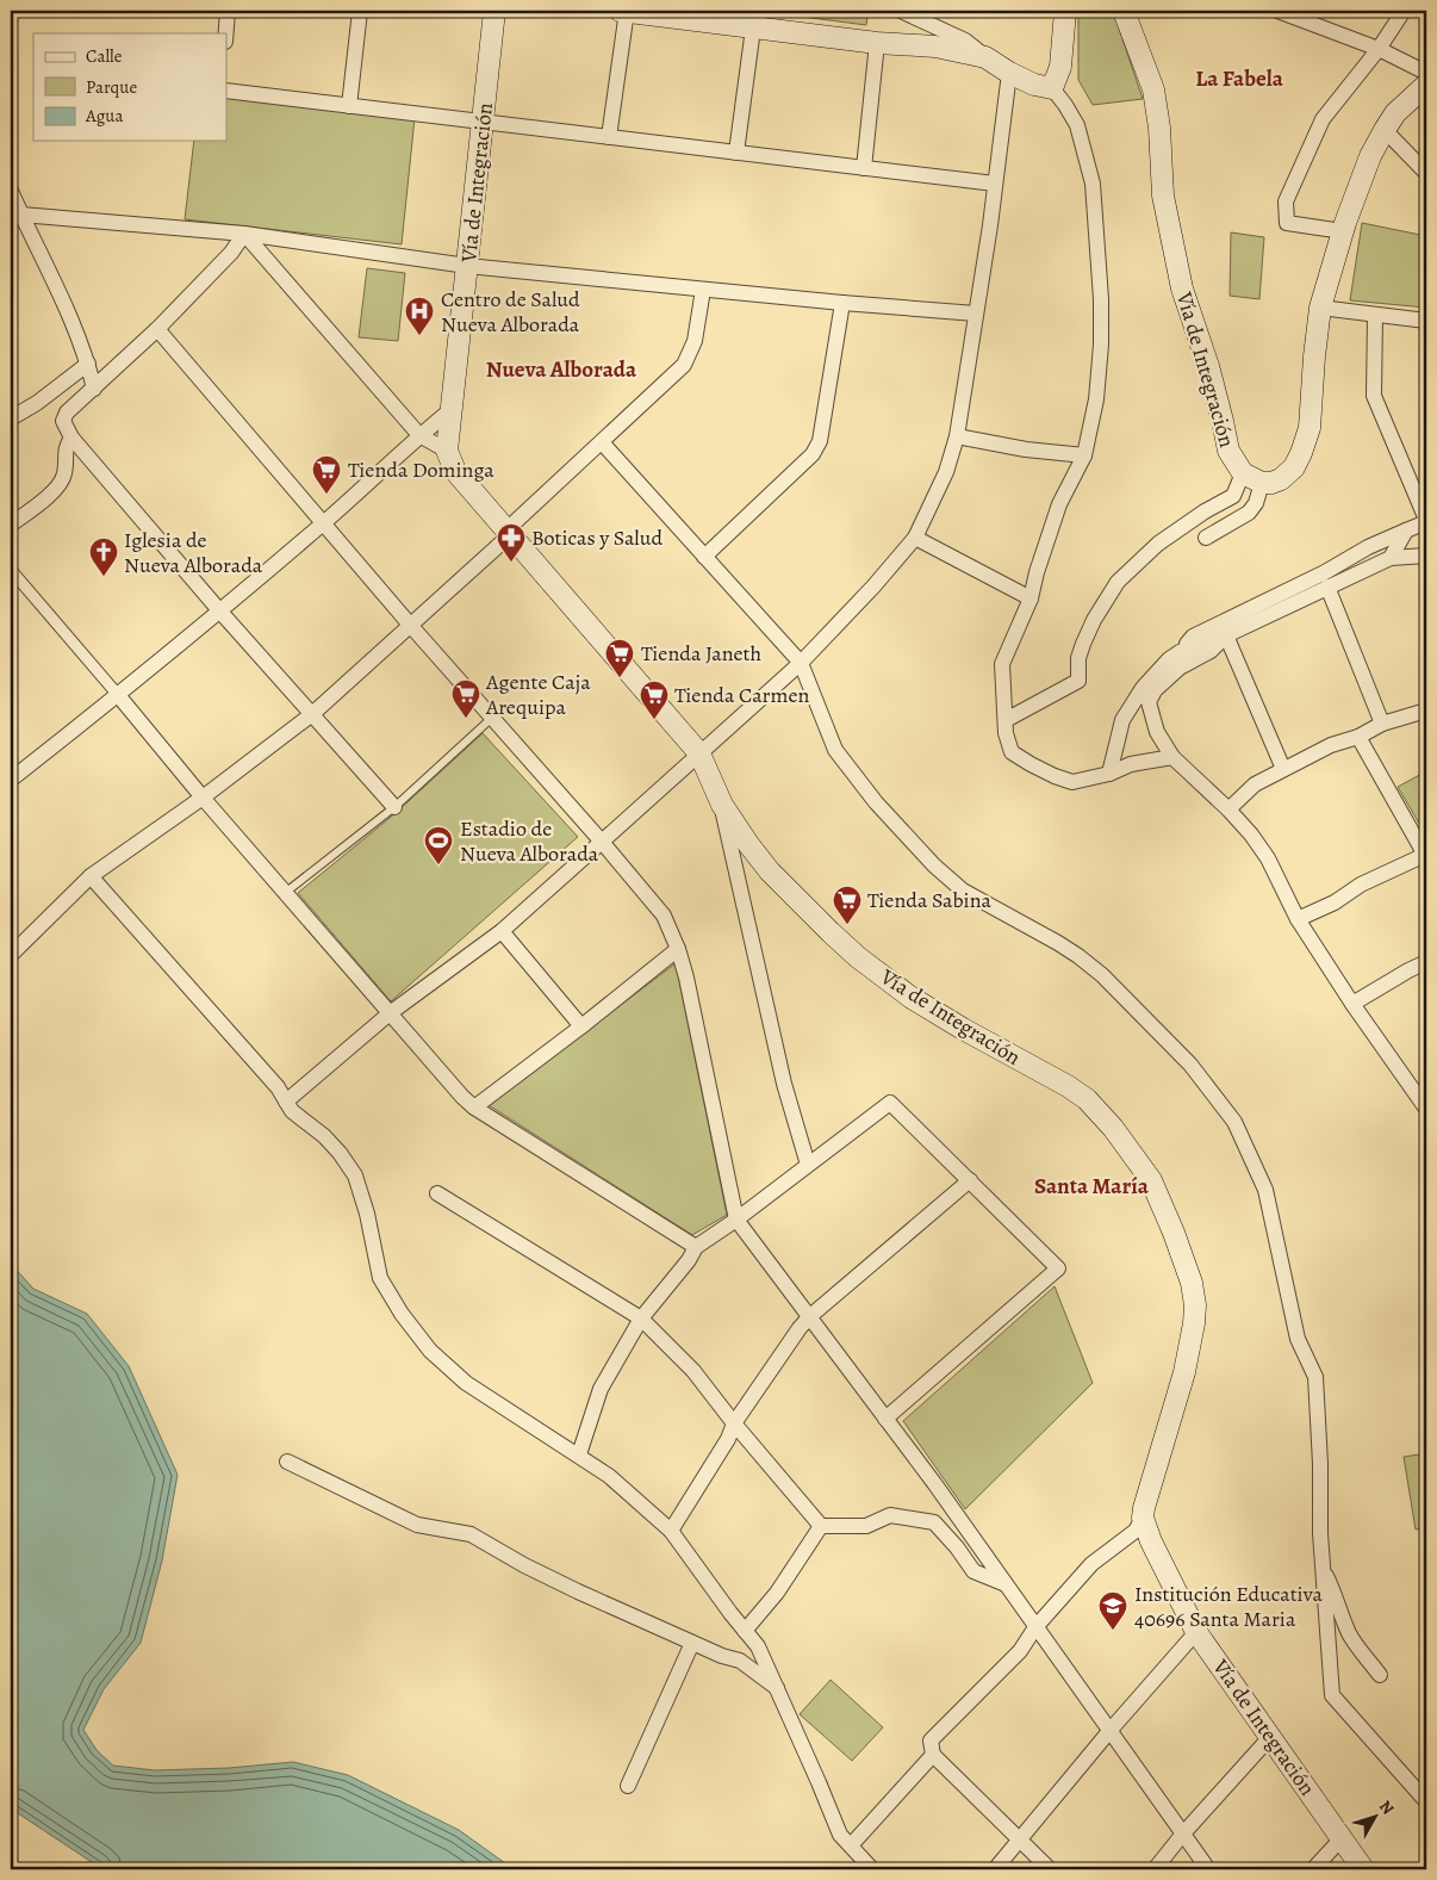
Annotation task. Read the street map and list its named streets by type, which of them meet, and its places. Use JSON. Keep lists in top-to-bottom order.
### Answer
{
  "streets": {
    "main road": ["Vía de Integración"]
  },
  "districts": ["La Fabela", "Nueva Alborada", "Santa María"],
  "places": {
    "hospital": ["Centro de Salud Nueva Alborada"],
    "supermarket": [
      "Tienda Dominga",
      "Tienda Janeth",
      "Agente Caja Arequipa",
      "Tienda Carmen",
      "Tienda Sabina"
    ],
    "pharmacy": ["Boticas y Salud"],
    "church": ["Iglesia de Nueva Alborada"],
    "sports": ["Estadio de Nueva Alborada"],
    "school or university": ["Institución Educativa 40696 Santa Maria"]
  },
  "legend": ["Calle", "Parque", "Agua"],
  "north": "top right"
}
